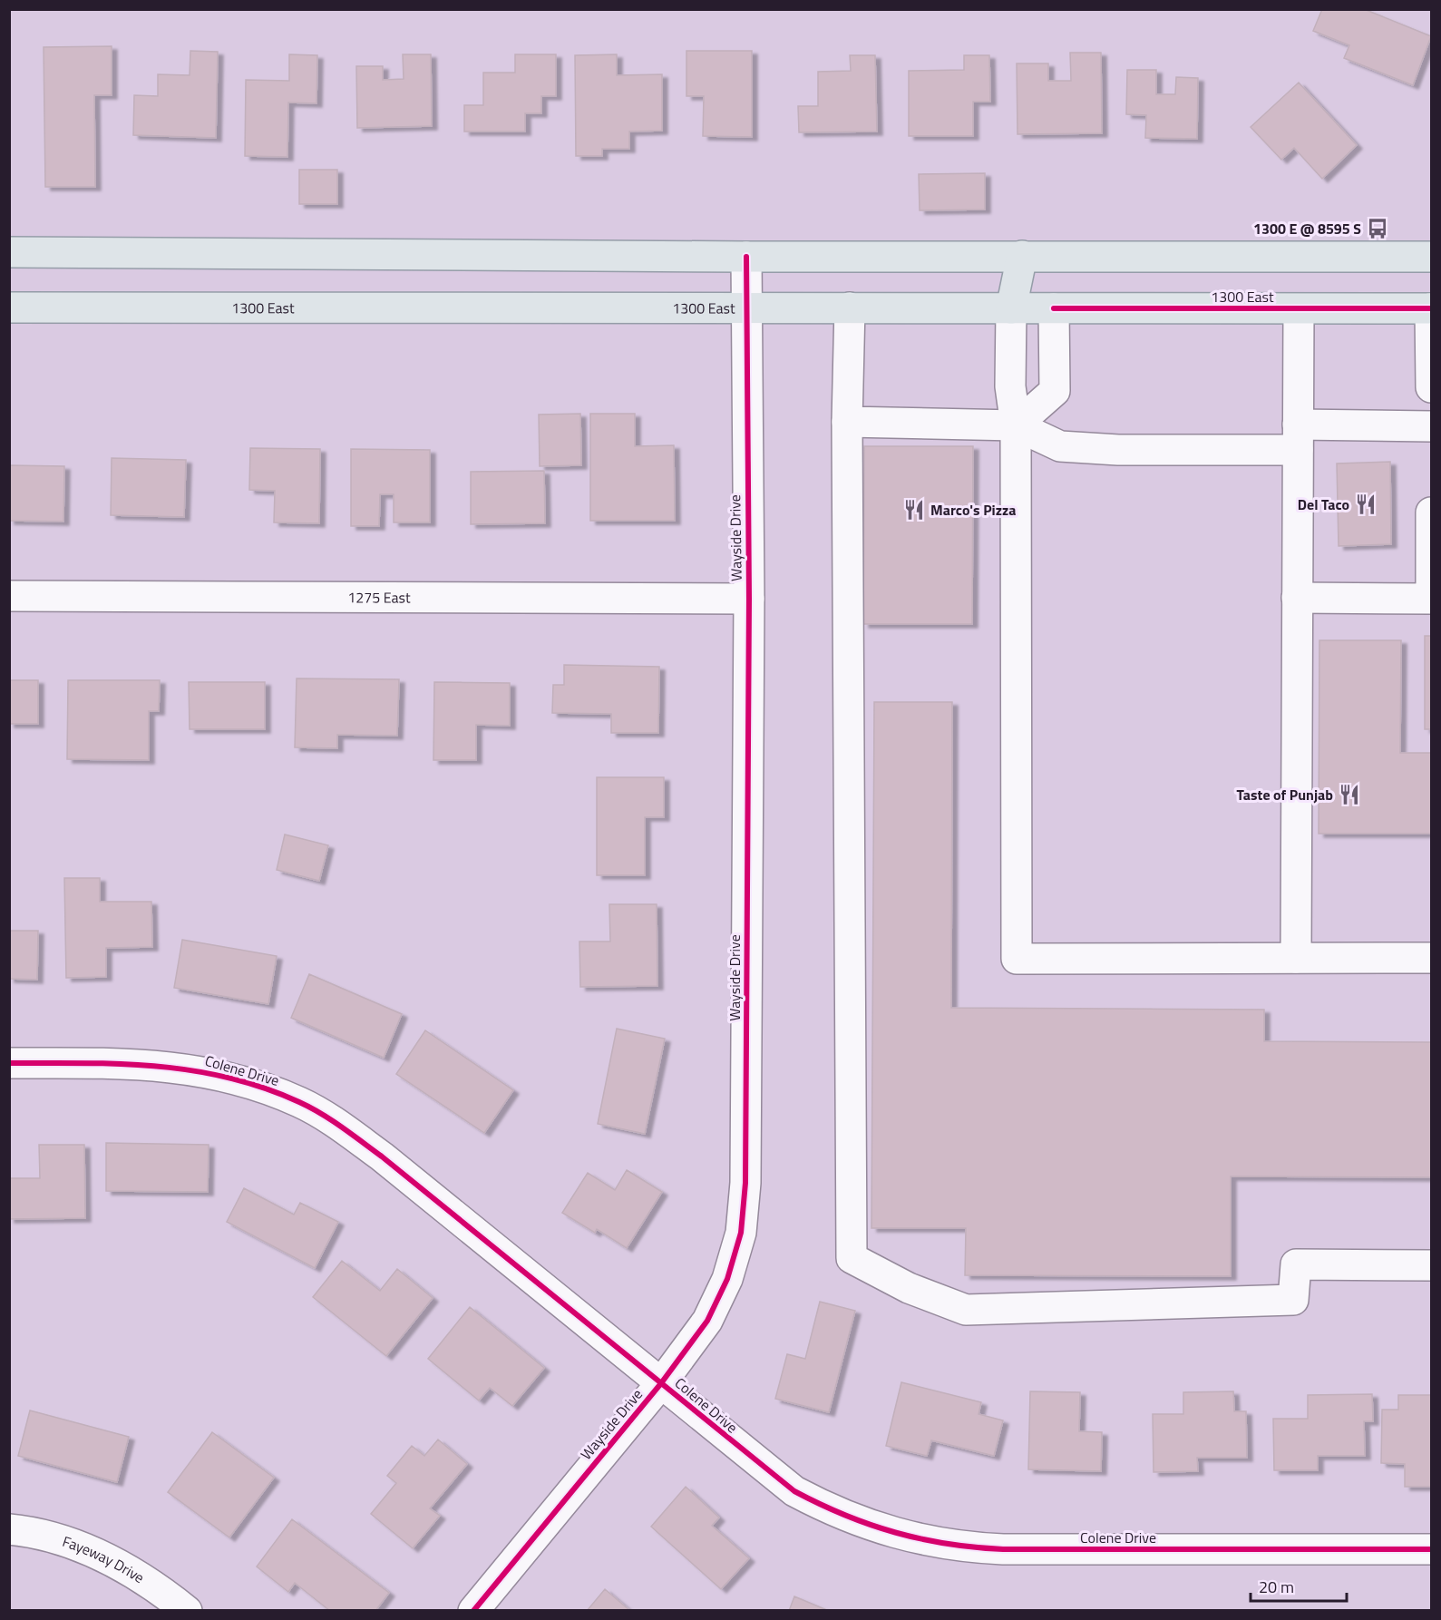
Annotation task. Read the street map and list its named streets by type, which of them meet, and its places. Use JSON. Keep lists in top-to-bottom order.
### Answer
{
  "streets": {
    "main road": ["1300 East"],
    "street": [
      "Wayside Drive",
      "1275 East",
      "Colene Drive",
      "Fayeway Drive"
    ]
  },
  "crossings": [
    ["1300 East", "Wayside Drive"],
    ["Wayside Drive", "1275 East"],
    ["Wayside Drive", "Colene Drive"]
  ],
  "places": {
    "bus stop": ["1300 E @ 8595 S"],
    "restaurant": ["Del Taco", "Marco's Pizza", "Taste of Punjab"]
  },
  "scale_bar": "20 m"
}
